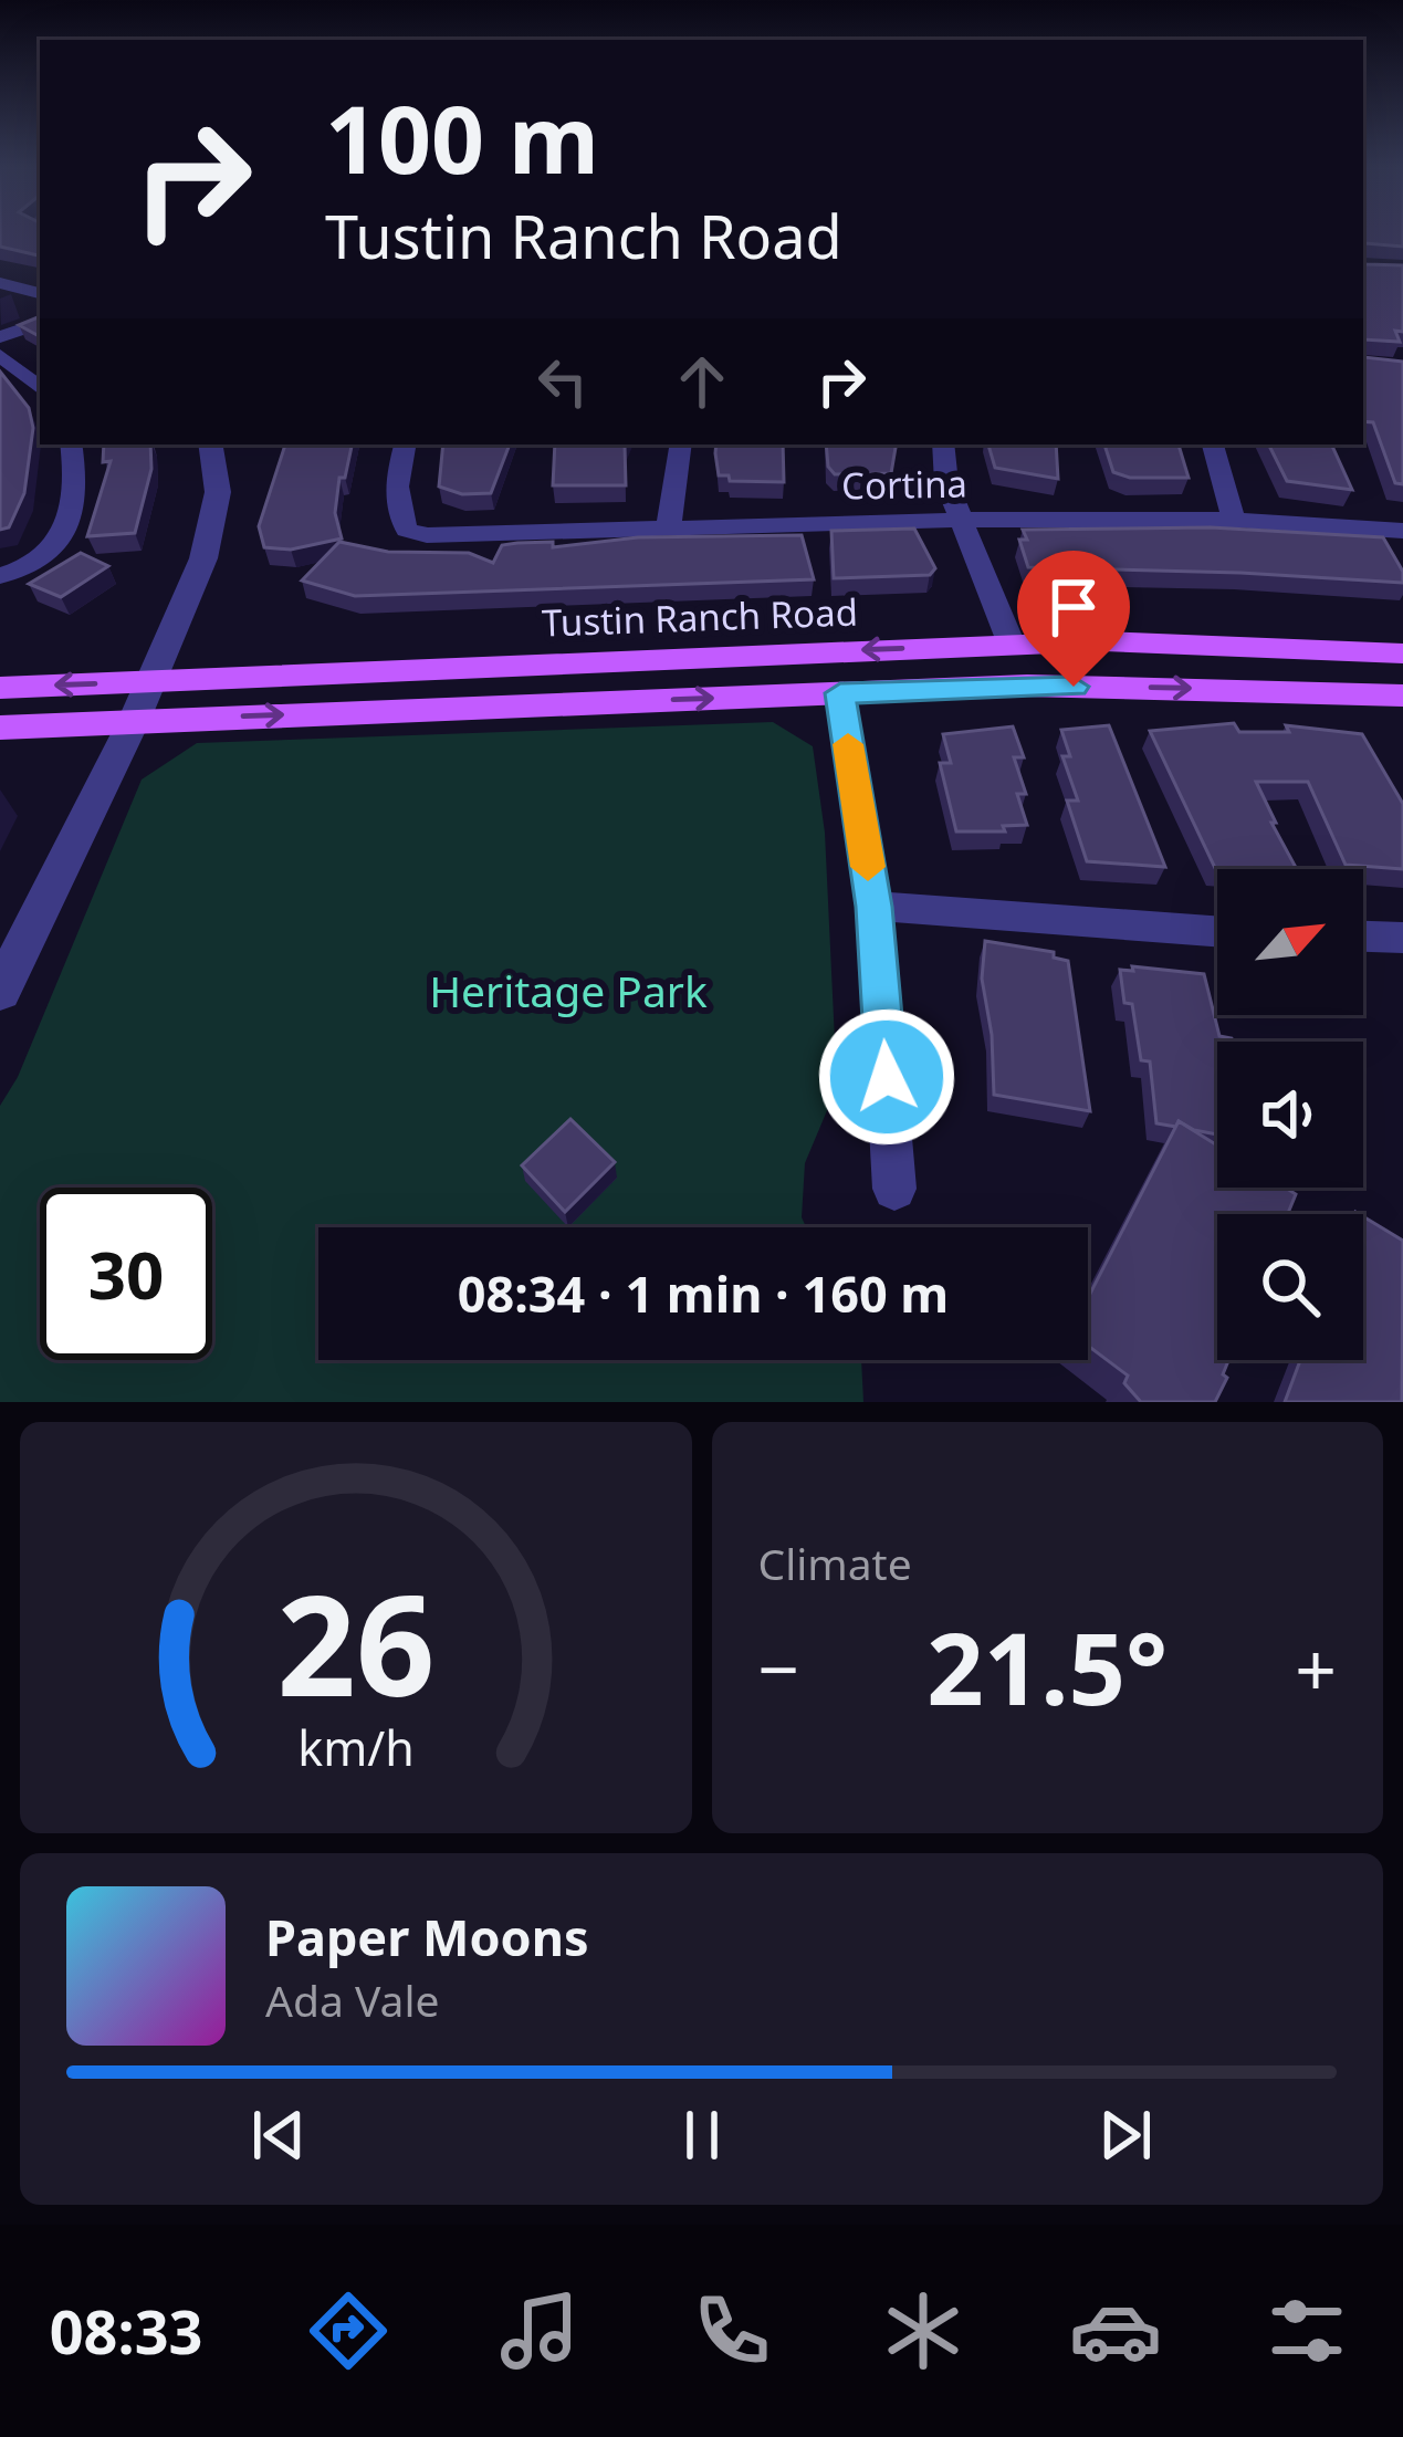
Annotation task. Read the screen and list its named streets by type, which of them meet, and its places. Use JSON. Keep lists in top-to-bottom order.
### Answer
{
  "streets": {
    "main road": ["Tustin Ranch Road"],
    "street": ["Cortina"]
  },
  "parks": ["Heritage Park"],
  "north": "top right",
  "page": {
    "turn": ["100 m", "Tustin Ranch Road"],
    "limit": "30",
    "trip": "08:34 · 1 min · 160 m",
    "tile": "Climate",
    "heat": ["−", "21.5°", "+"],
    "song": ["Paper Moons", "Ada Vale"],
    "tabs": "08:33",
    "gauge": ["26", "km/h"]
  }
}
